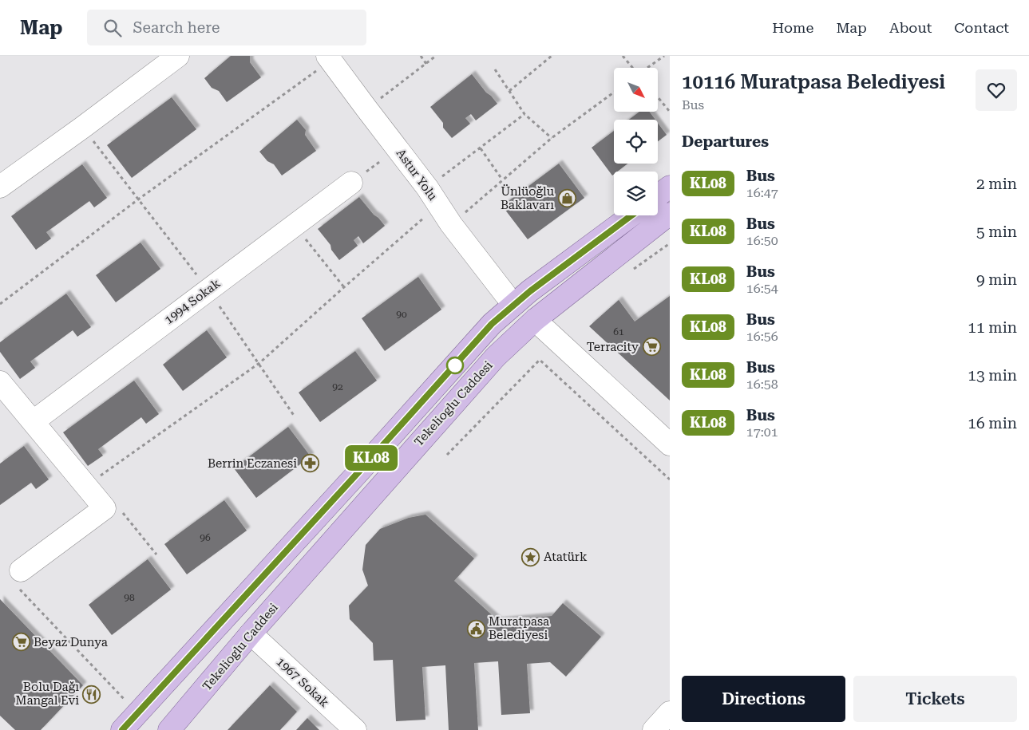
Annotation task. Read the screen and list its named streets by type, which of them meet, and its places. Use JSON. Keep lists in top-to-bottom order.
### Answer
{
  "streets": {
    "main road": ["Tekelioglu Caddesi"],
    "street": ["Astur Yolu", "1994 Sokak", "1967 Sokak"]
  },
  "crossings": [
    ["Tekelioglu Caddesi", "1967 Sokak"]
  ],
  "places": {
    "shop": ["Ünlüoğlu Baklavarı"],
    "supermarket": ["Terracity", "Beyaz Dunya"],
    "pharmacy": ["Berrin Eczanesi"],
    "place": ["Atatürk"],
    "public building": ["Muratpasa Belediyesi"],
    "restaurant": ["Bolu Dağı Mangal Evi"]
  },
  "lines": ["bus line KL08"],
  "house_numbers": [
    "90",
    "61",
    "92",
    "96",
    "98"
  ],
  "north": "bottom right",
  "page": {
    "header": "Map",
    "search": "Search here",
    "nav": [
      "Home",
      "Map",
      "About",
      "Contact"
    ],
    "on_map": "KL08",
    "heading": [
      ["10116 Muratpasa Belediyesi", "Bus"],
      "Departures"
    ],
    "list": [
      {
        "mark": "KL08",
        "name": "Bus",
        "note": "16:47",
        "value": "2 min"
      },
      {
        "mark": "KL08",
        "name": "Bus",
        "note": "16:50",
        "value": "5 min"
      },
      {
        "mark": "KL08",
        "name": "Bus",
        "note": "16:54",
        "value": "9 min"
      },
      {
        "mark": "KL08",
        "name": "Bus",
        "note": "16:56",
        "value": "11 min"
      },
      {
        "mark": "KL08",
        "name": "Bus",
        "note": "16:58",
        "value": "13 min"
      },
      {
        "mark": "KL08",
        "name": "Bus",
        "note": "17:01",
        "value": "16 min"
      }
    ],
    "buttons": ["Directions", "Tickets"]
  }
}
